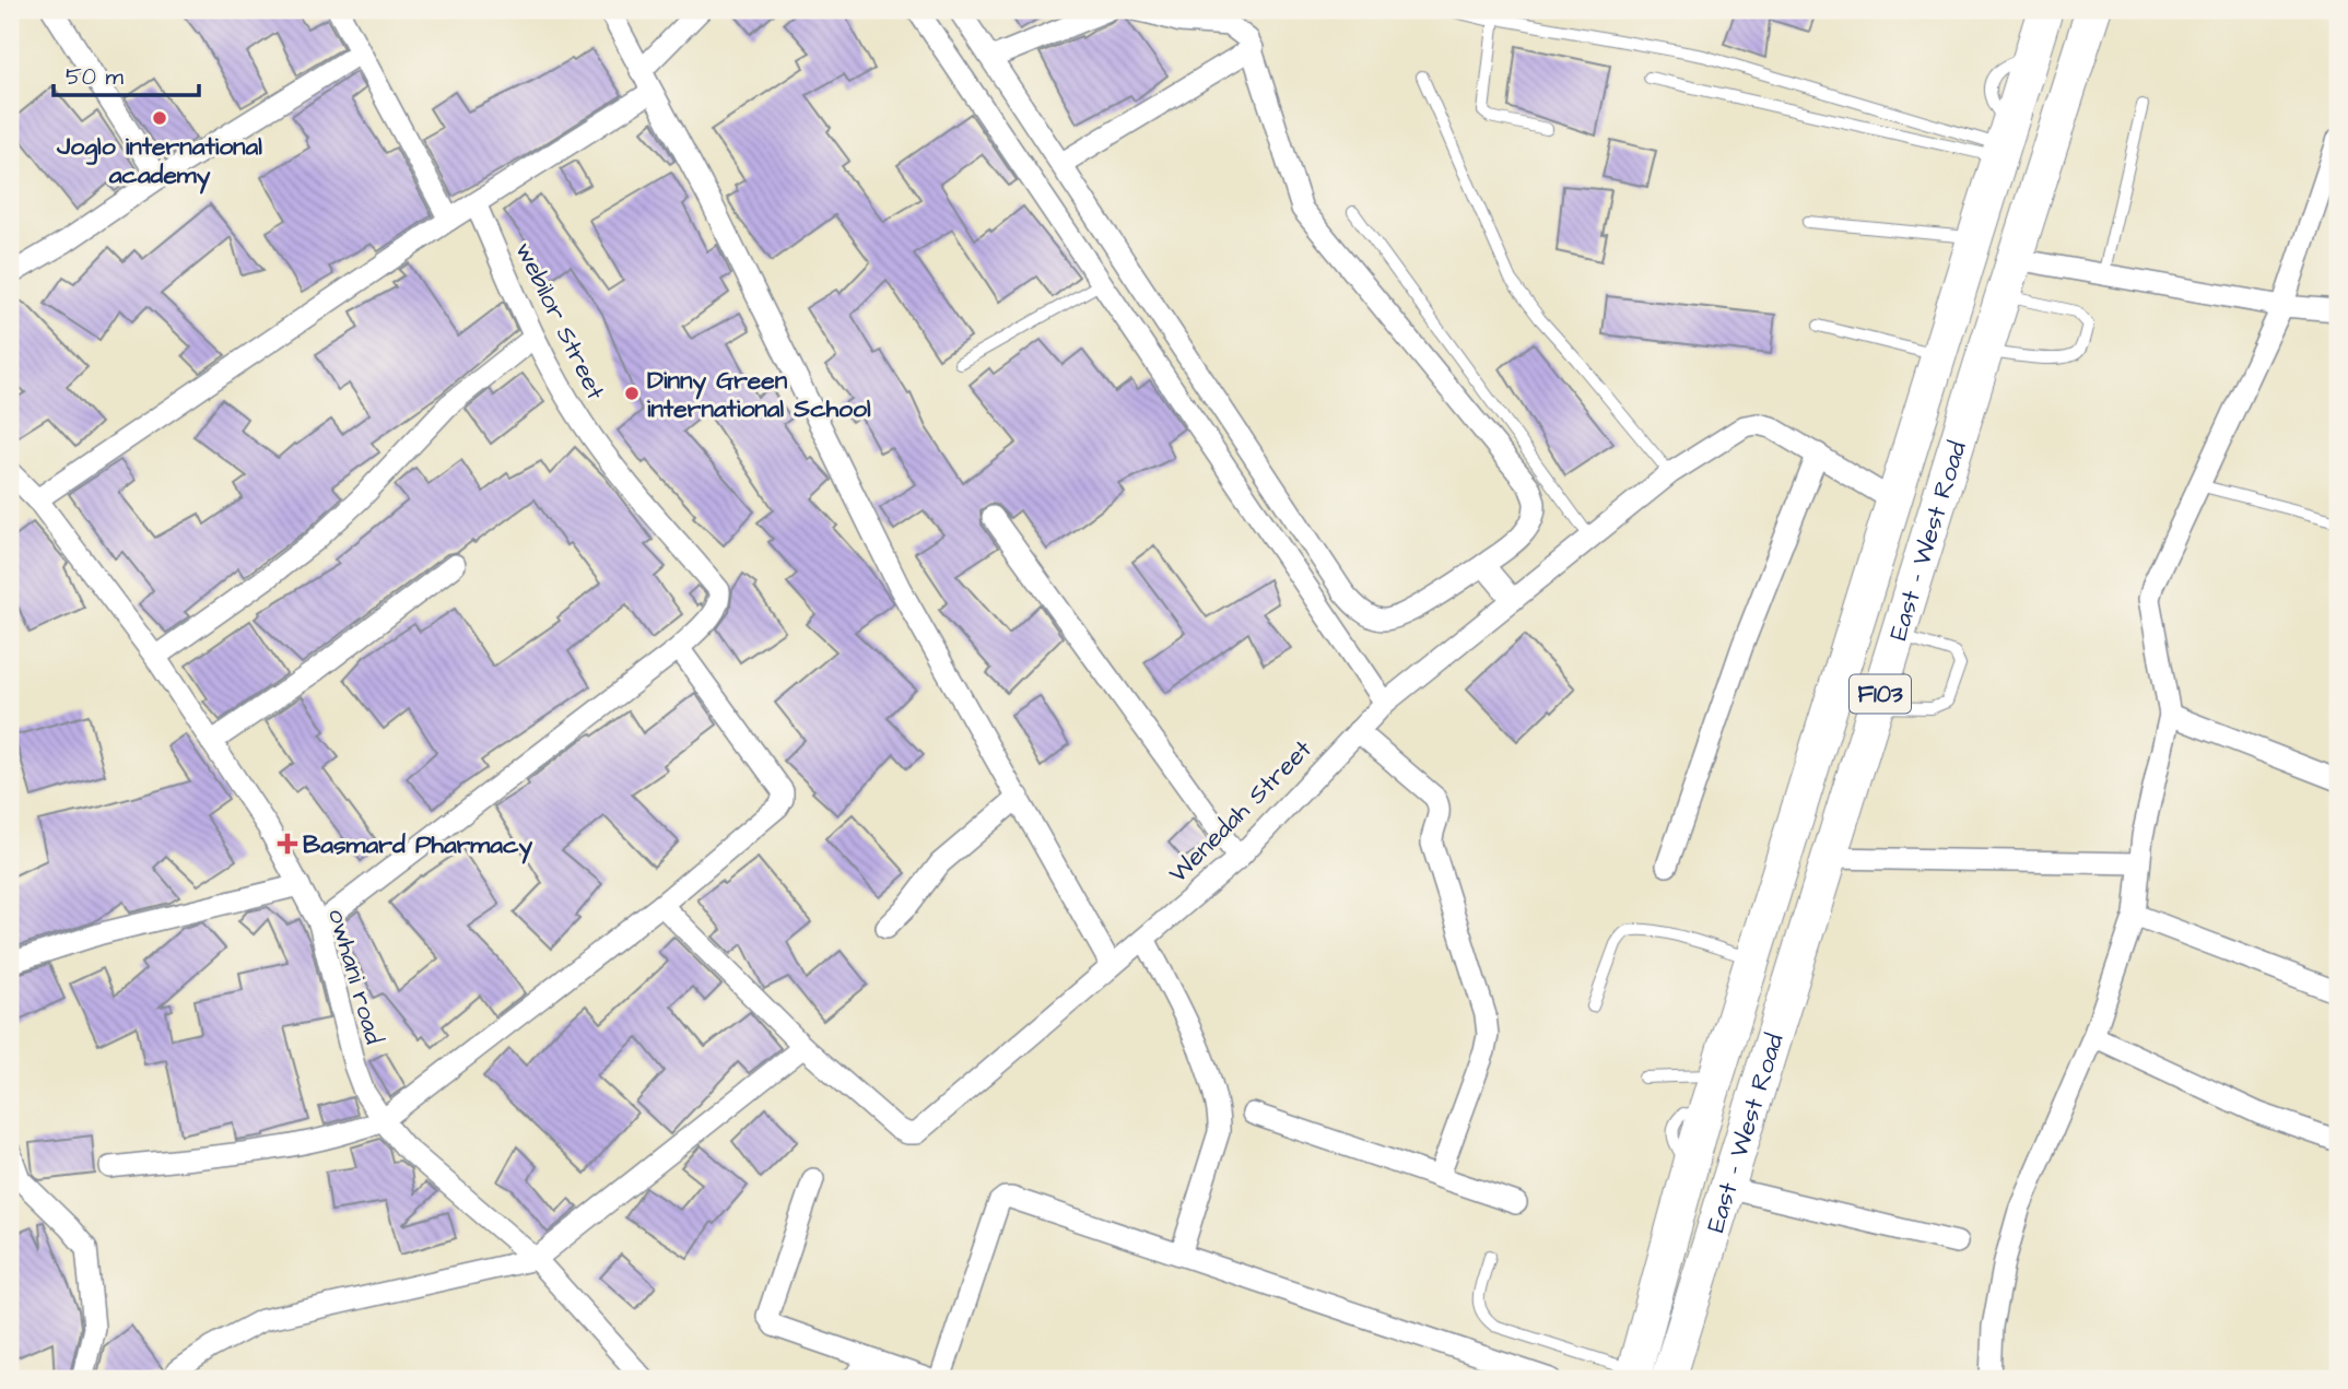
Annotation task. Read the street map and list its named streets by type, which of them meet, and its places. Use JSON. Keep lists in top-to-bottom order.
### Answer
{
  "streets": {
    "main road": ["East - West Road", "F103"],
    "street": ["webilor Street", "Wenedah Street", "owhani road"]
  },
  "crossings": [
    ["East - West Road", "Wenedah Street"]
  ],
  "places": {
    "other": ["Joglo international academy", "Dinny Green international School"],
    "health": ["Basmard Pharmacy"]
  },
  "scale_bar": "50 m"
}
